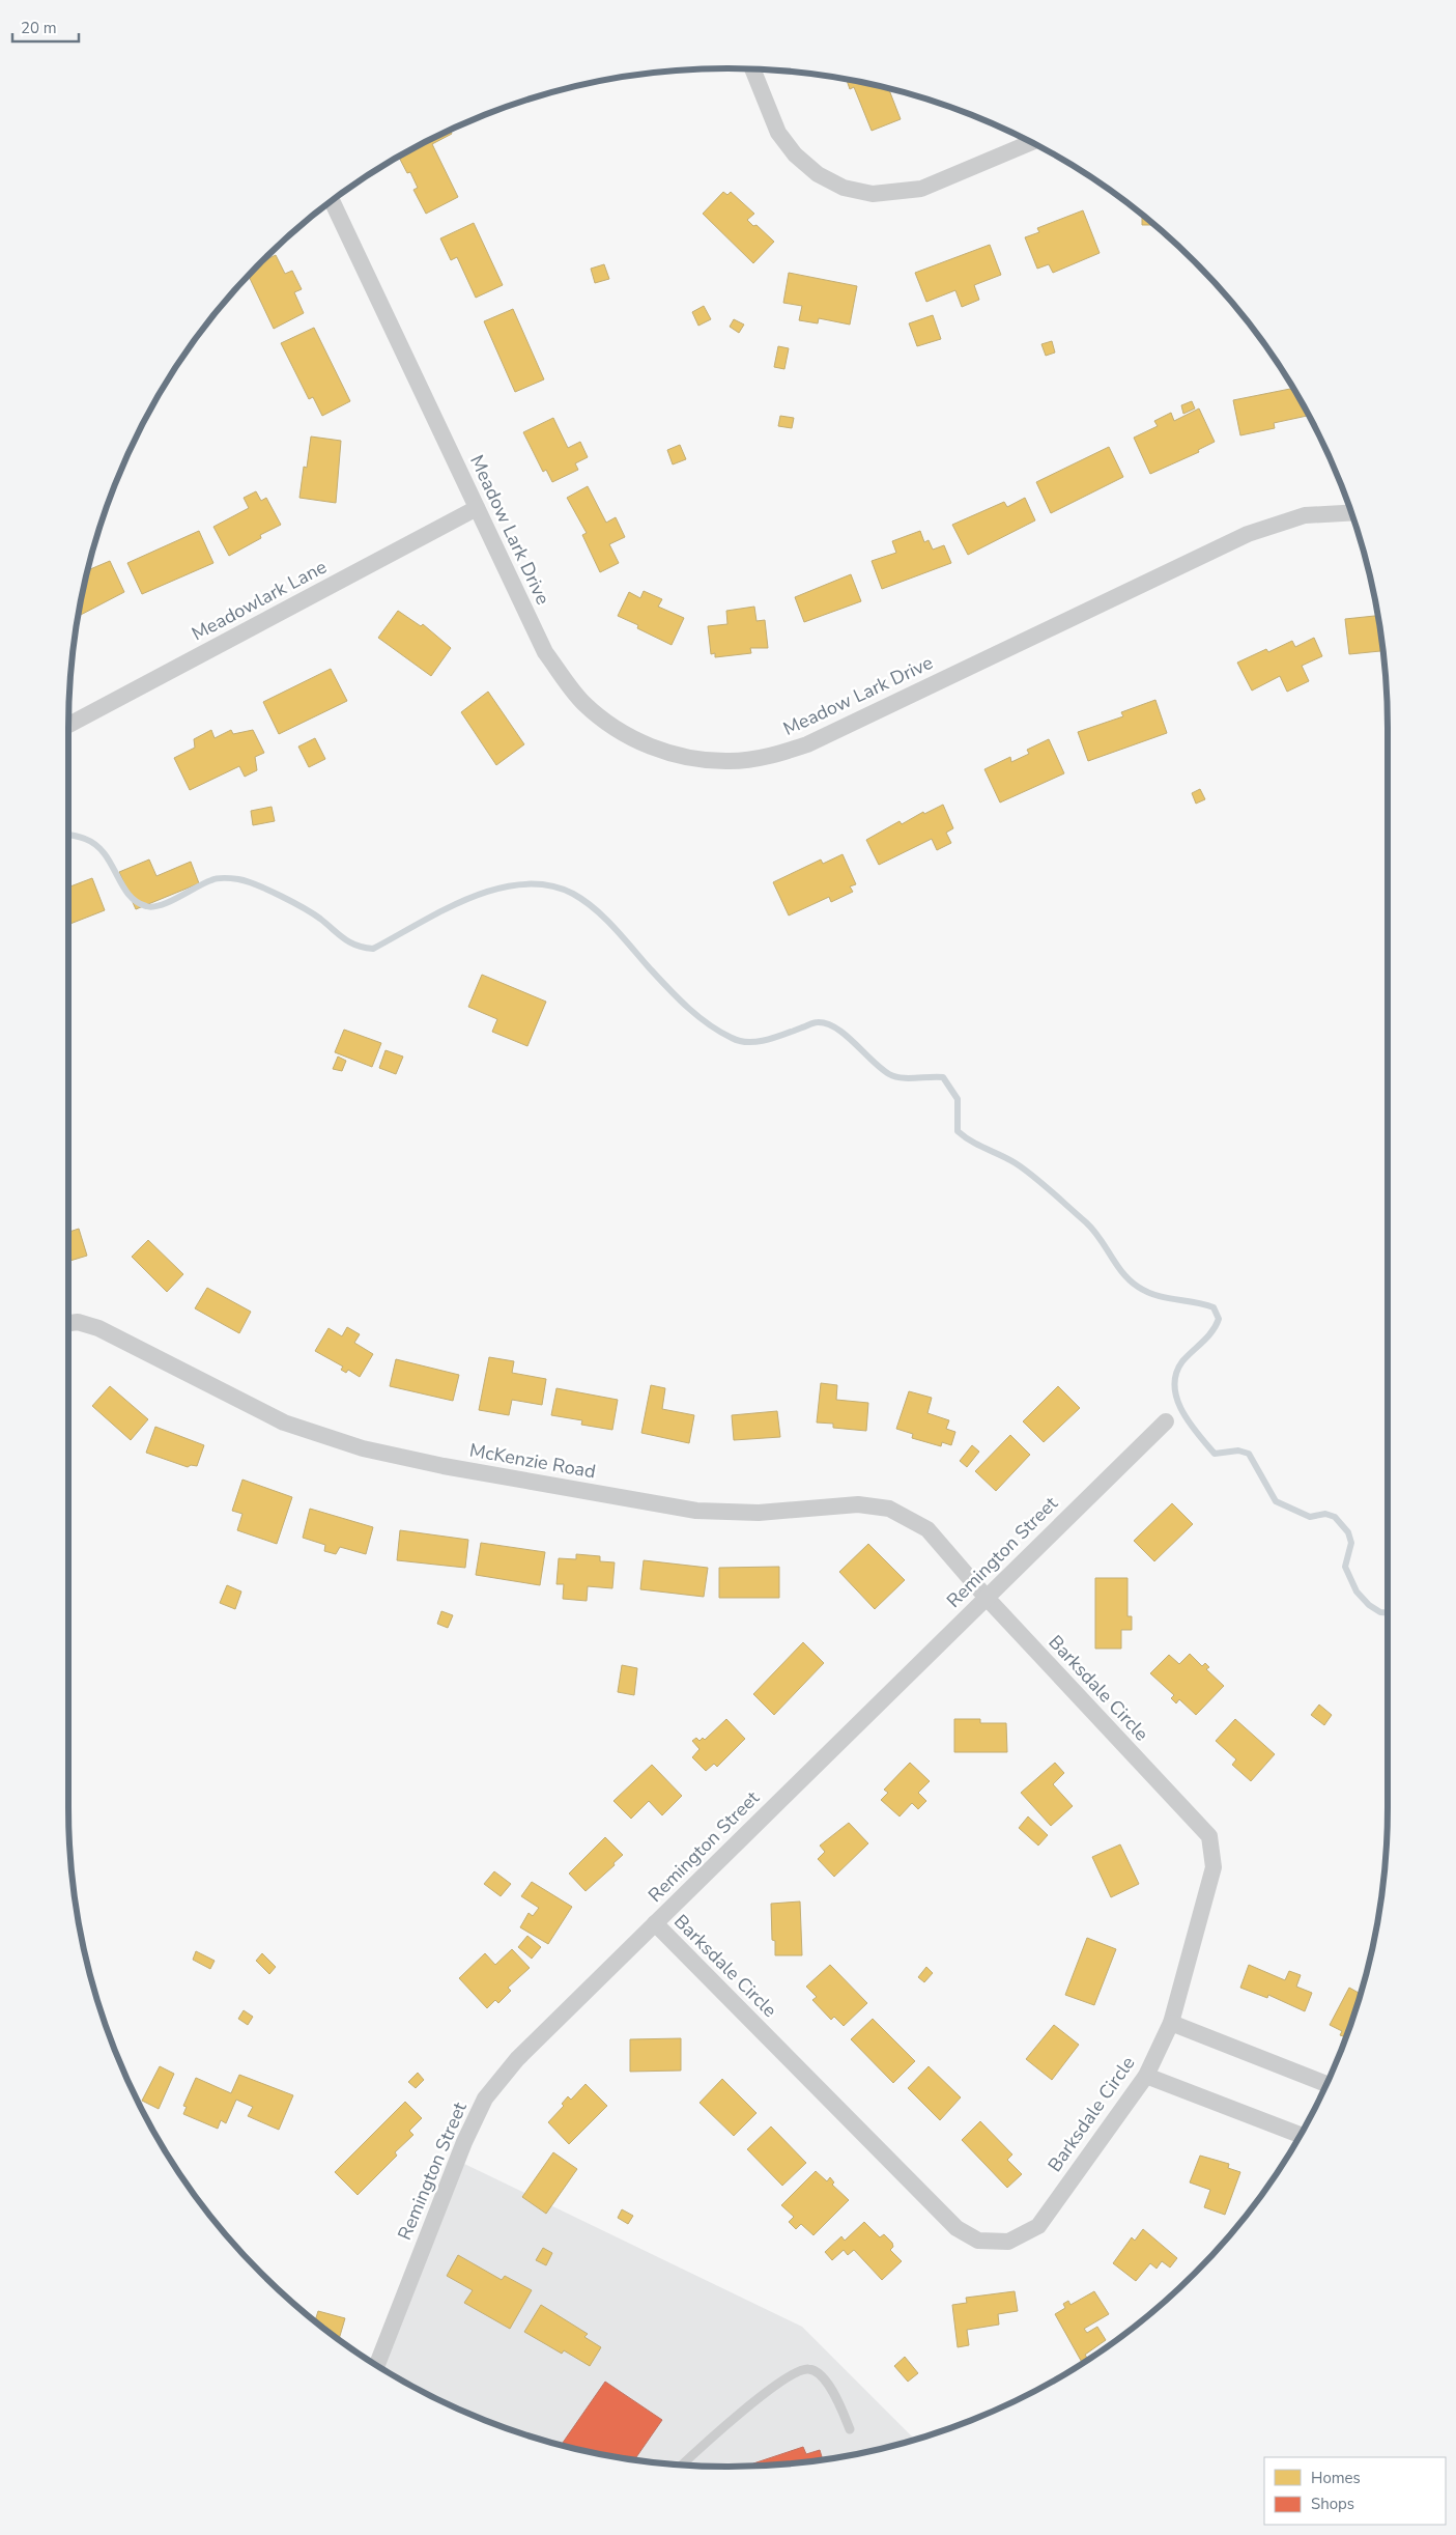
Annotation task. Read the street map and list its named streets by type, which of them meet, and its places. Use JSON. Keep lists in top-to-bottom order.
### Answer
{
  "streets": {
    "street": [
      "Meadow Lark Drive",
      "Meadowlark Lane",
      "McKenzie Road",
      "Remington Street",
      "Barksdale Circle"
    ]
  },
  "crossings": [
    ["Meadow Lark Drive", "Meadowlark Lane"],
    ["McKenzie Road", "Remington Street"],
    ["McKenzie Road", "Barksdale Circle"],
    ["Remington Street", "Barksdale Circle"]
  ],
  "legend": ["Homes", "Shops"],
  "scale_bar": "20 m"
}
